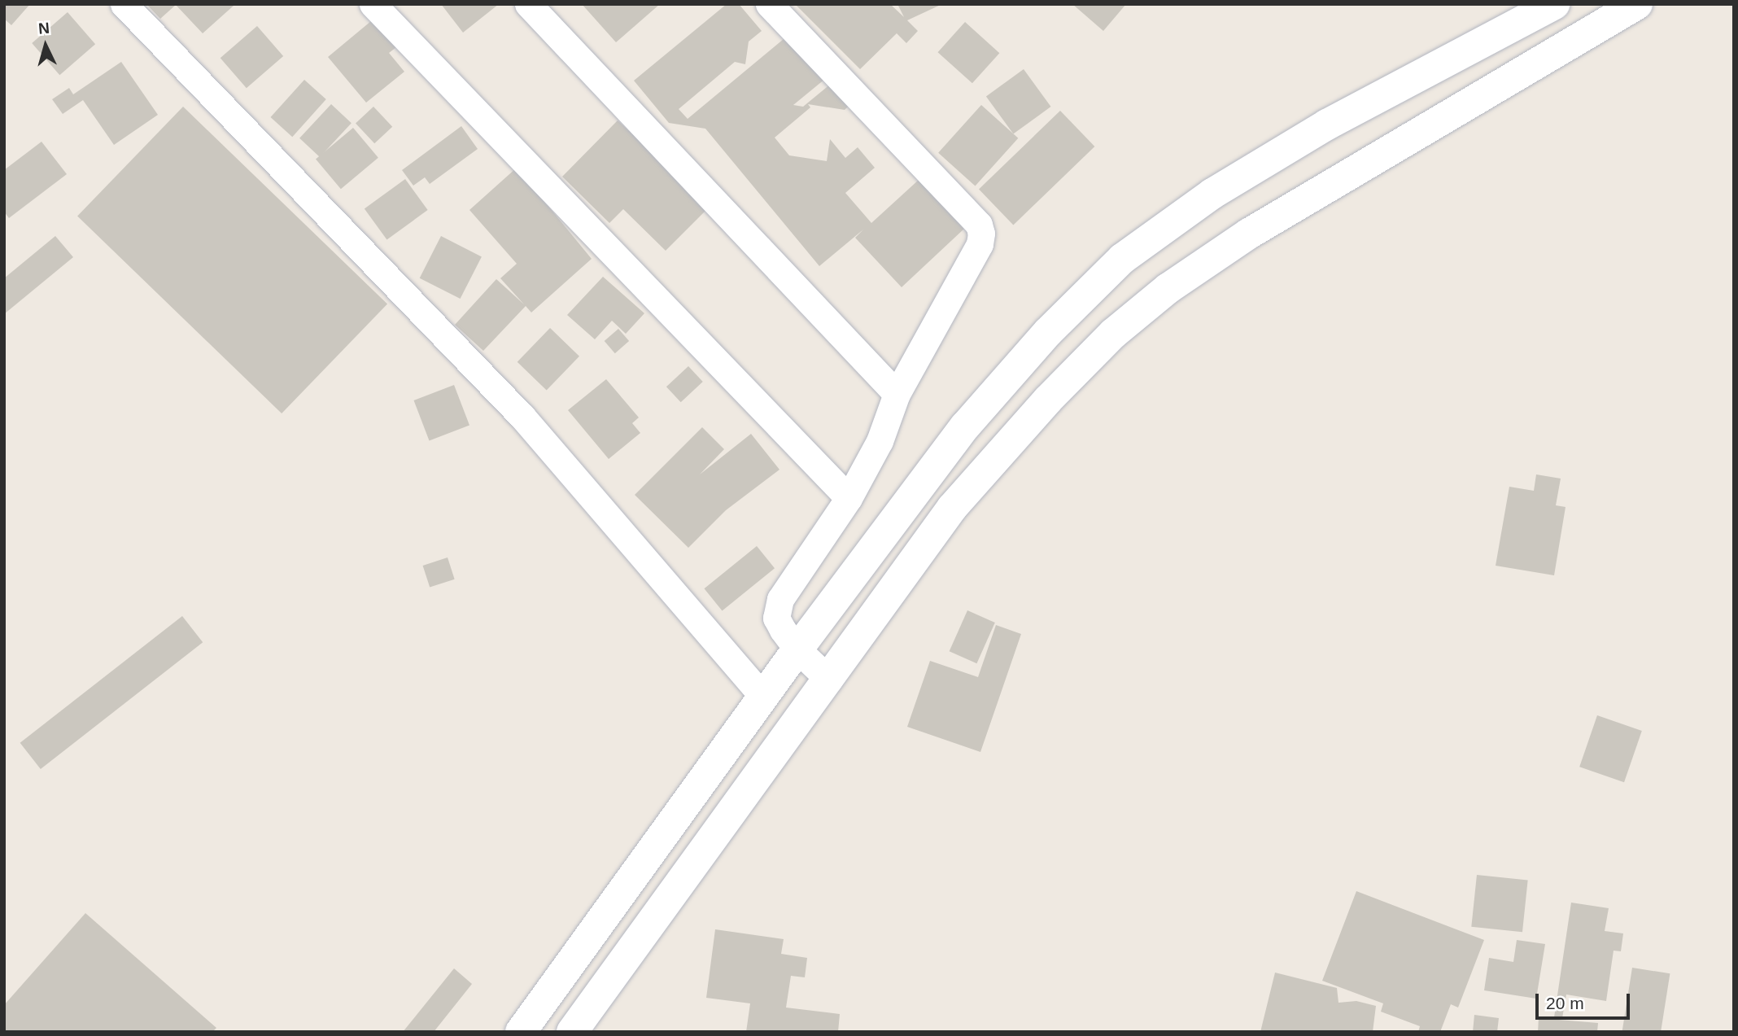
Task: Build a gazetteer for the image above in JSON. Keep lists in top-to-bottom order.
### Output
{
  "scale_bar": "20 m",
  "north": "top"
}
